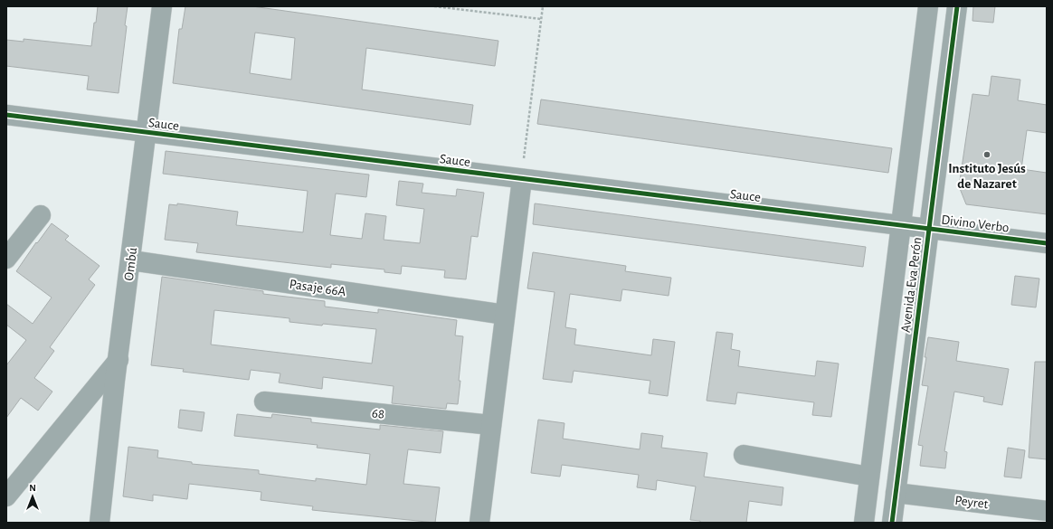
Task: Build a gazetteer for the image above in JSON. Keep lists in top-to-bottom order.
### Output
{
  "streets": {
    "street": [
      "Sauce",
      "Divino Verbo",
      "Ombú",
      "Avenida Eva Perón",
      "Pasaje 66A",
      "68",
      "Peyret"
    ]
  },
  "crossings": [
    ["Sauce", "Divino Verbo"],
    ["Sauce", "Ombú"],
    ["Sauce", "Avenida Eva Perón"],
    ["Divino Verbo", "Avenida Eva Perón"],
    ["Ombú", "Pasaje 66A"],
    ["Avenida Eva Perón", "Peyret"]
  ],
  "places": ["Instituto Jesús de Nazaret"],
  "north": "top"
}
